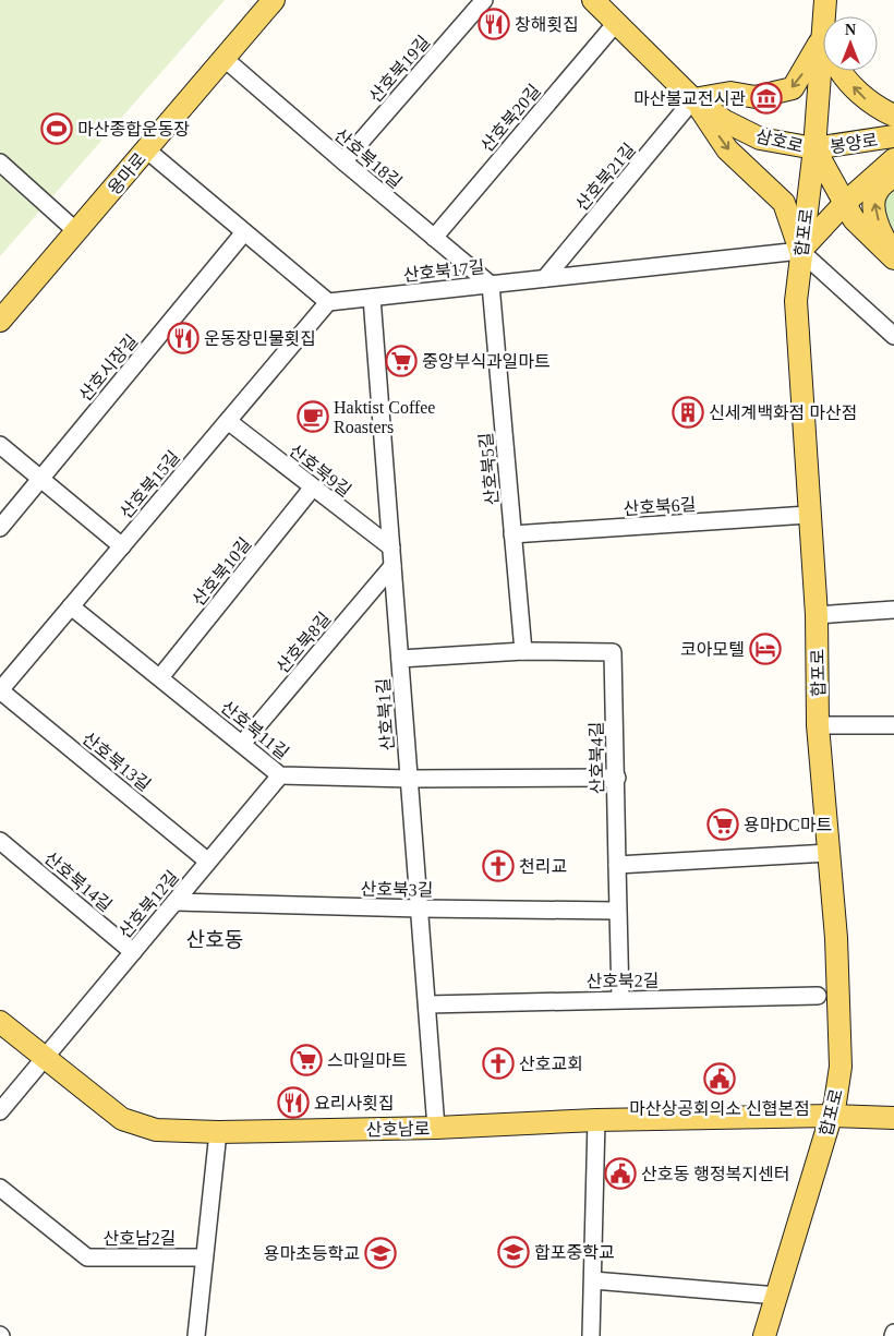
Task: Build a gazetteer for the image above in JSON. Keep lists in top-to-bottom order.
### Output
{
  "streets": {
    "main road": [
      "삼호로",
      "봉양로",
      "용마로",
      "합포로",
      "산호남로"
    ],
    "street": [
      "산호북19길",
      "산호북20길",
      "산호북18길",
      "산호북21길",
      "산호북17길",
      "산호시장길",
      "산호북5길",
      "산호북9길",
      "산호북15길",
      "산호북6길",
      "산호북10길",
      "산호북8길",
      "산호북1길",
      "산호북11길",
      "산호북4길",
      "산호북13길",
      "산호북14길",
      "산호북3길",
      "산호북12길",
      "산호북2길",
      "산호남2길"
    ]
  },
  "crossings": [
    ["산호북19길", "산호북18길"],
    ["산호북20길", "삼호로"],
    ["산호북20길", "산호북18길"],
    ["삼호로", "봉양로"],
    ["삼호로", "산호북21길"],
    ["삼호로", "합포로"],
    ["봉양로", "합포로"],
    ["산호북18길", "용마로"],
    ["산호북18길", "산호북17길"],
    ["산호북18길", "산호북5길"],
    ["산호북21길", "산호북17길"],
    ["합포로", "산호북17길"],
    ["합포로", "산호북6길"],
    ["합포로", "산호남로"],
    ["산호북17길", "산호북5길"],
    ["산호북17길", "산호북15길"],
    ["산호북17길", "산호북1길"],
    ["산호북5길", "산호북6길"],
    ["산호북5길", "산호북4길"],
    ["산호북9길", "산호북15길"],
    ["산호북9길", "산호북10길"],
    ["산호북9길", "산호북1길"],
    ["산호북15길", "산호북11길"],
    ["산호북15길", "산호북13길"],
    ["산호북10길", "산호북11길"],
    ["산호북8길", "산호북1길"],
    ["산호북8길", "산호북11길"],
    ["산호북1길", "산호북11길"],
    ["산호북1길", "산호북4길"],
    ["산호북1길", "산호북3길"],
    ["산호북1길", "산호북2길"],
    ["산호북1길", "산호남로"],
    ["산호북11길", "산호북4길"],
    ["산호북11길", "산호북12길"],
    ["산호북4길", "산호북3길"],
    ["산호북4길", "산호북2길"],
    ["산호북13길", "산호북12길"],
    ["산호북14길", "산호북12길"],
    ["산호북3길", "산호북12길"],
    ["산호북12길", "산호남로"]
  ],
  "districts": ["산호동"],
  "places": {
    "restaurant": ["창해횟집", "운동장민물횟집", "요리사횟집"],
    "museum": ["마산불교전시관"],
    "sports": ["마산종합운동장"],
    "supermarket": ["중앙부식과일마트", "용마DC마트", "스마일마트"],
    "building": ["신세계백화점 마산점"],
    "cafe": ["Haktist Coffee Roasters"],
    "hotel": ["코아모텔"],
    "church": ["천리교", "산호교회"],
    "public building": ["마산상공회의소 신협본점", "산호동 행정복지센터"],
    "school or university": ["합포중학교", "용마초등학교"]
  },
  "north": "top"
}
